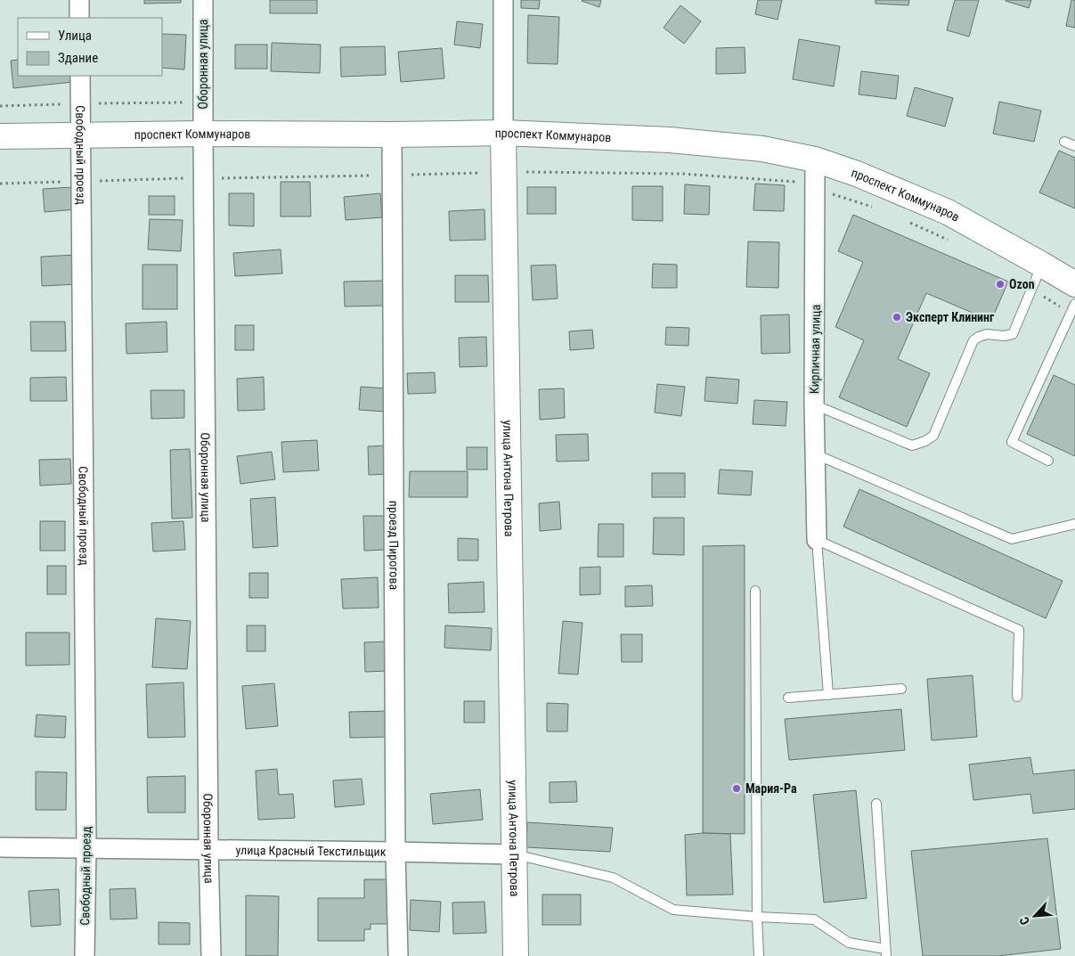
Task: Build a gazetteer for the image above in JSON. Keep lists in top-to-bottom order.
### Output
{
  "streets": {
    "street": [
      "Оборонная улица",
      "проспект Коммунаров",
      "Свободный проезд",
      "Кирпичная улица",
      "улица Антона Петрова",
      "проезд Пирогова",
      "улица Красный Текстильщик"
    ]
  },
  "crossings": [
    ["Оборонная улица", "проспект Коммунаров"],
    ["Оборонная улица", "улица Красный Текстильщик"],
    ["проспект Коммунаров", "Свободный проезд"],
    ["проспект Коммунаров", "Кирпичная улица"],
    ["проспект Коммунаров", "улица Антона Петрова"],
    ["проспект Коммунаров", "проезд Пирогова"],
    ["Свободный проезд", "улица Красный Текстильщик"],
    ["улица Антона Петрова", "улица Красный Текстильщик"],
    ["проезд Пирогова", "улица Красный Текстильщик"]
  ],
  "places": ["Ozon", "Эксперт Клининг", "Мария-Ра"],
  "legend": ["Улица", "Здание"],
  "north": "bottom left"
}
